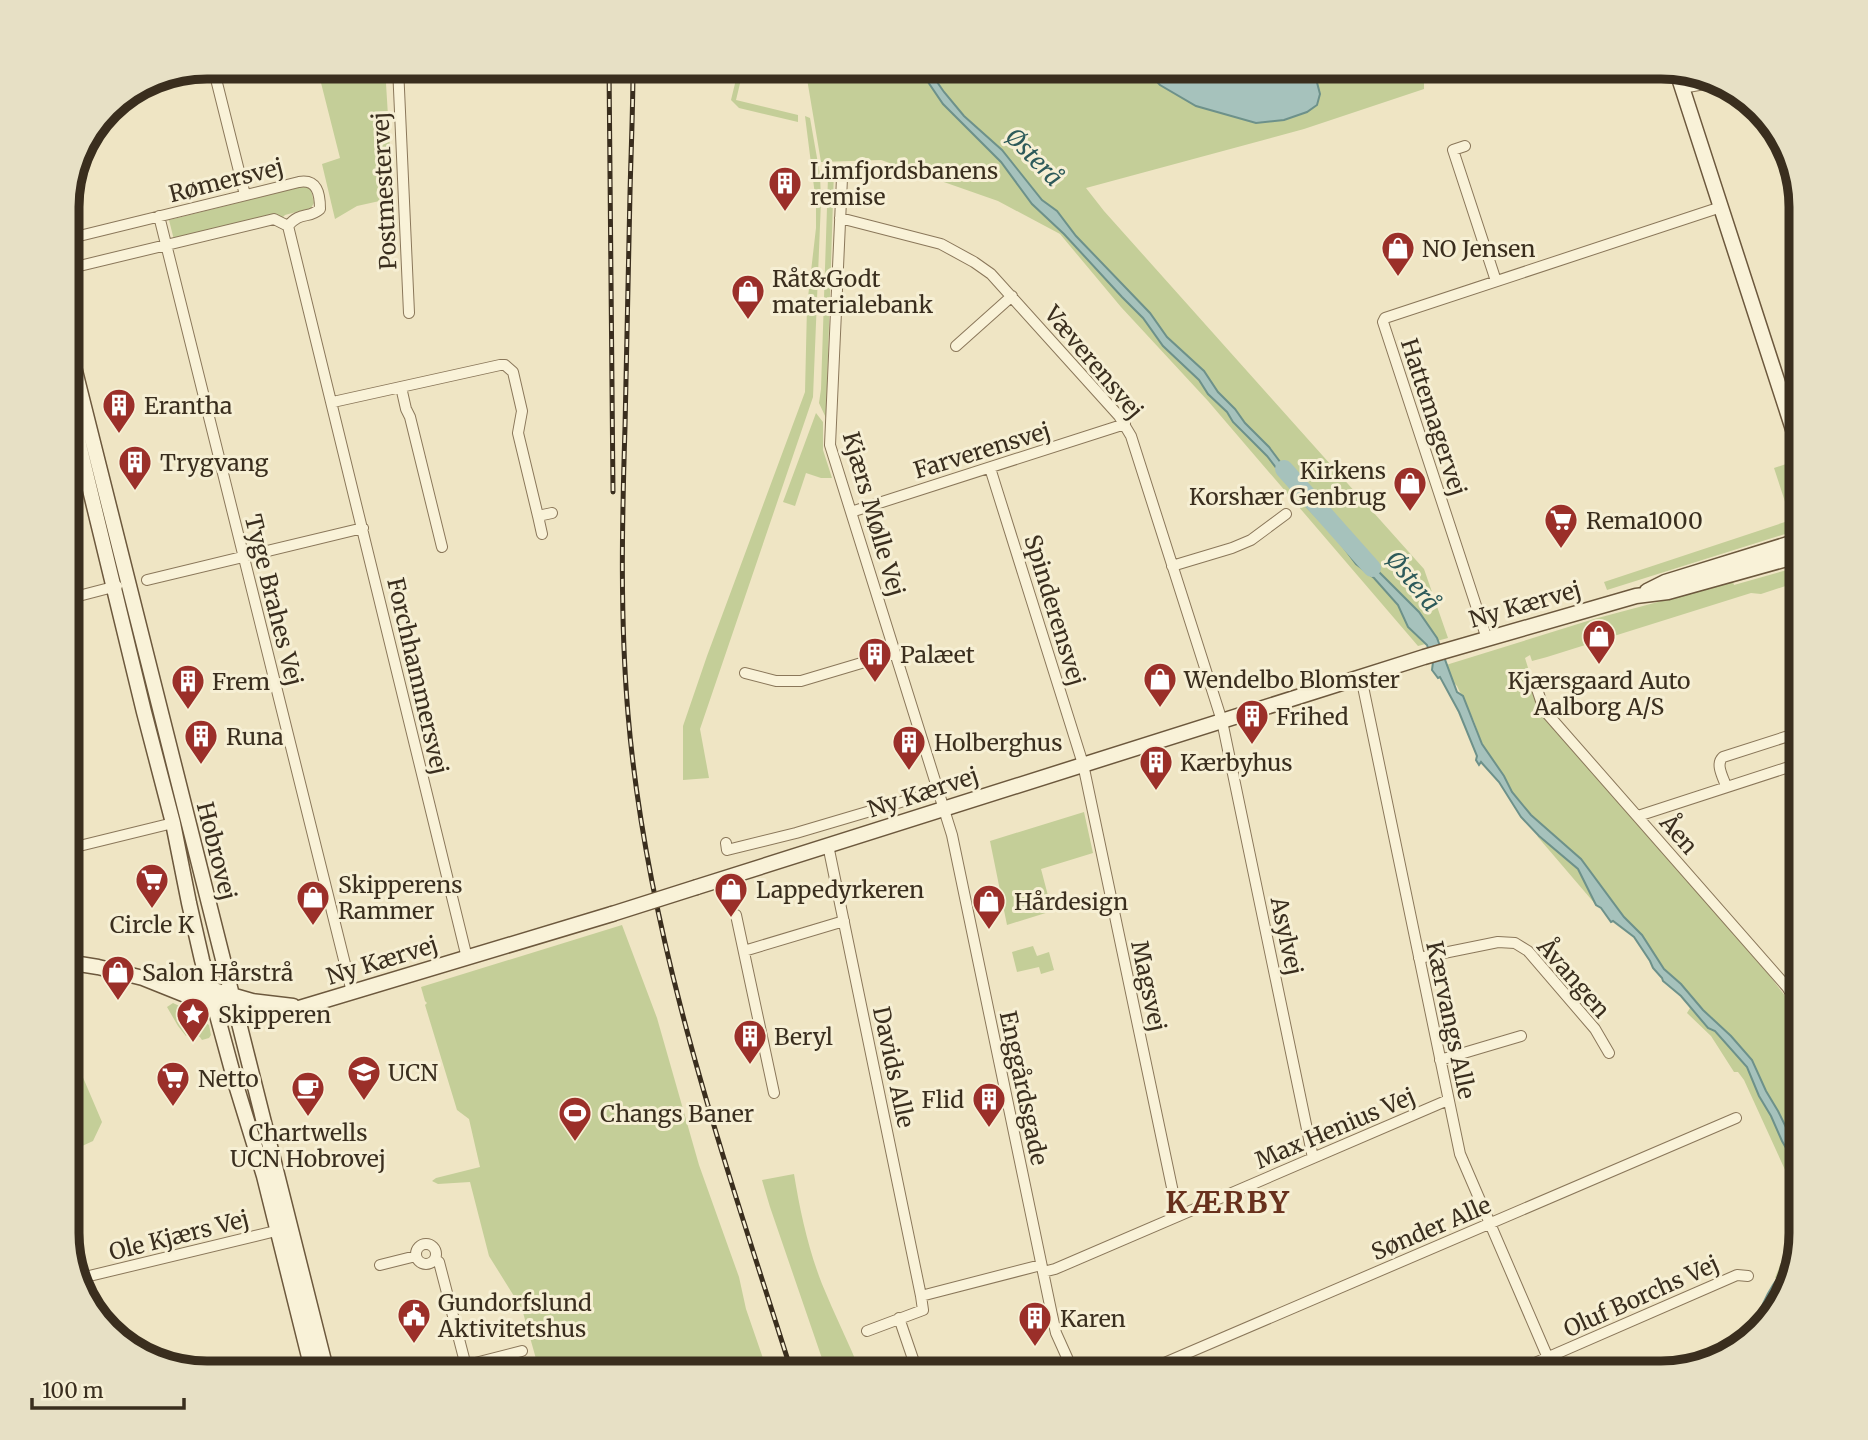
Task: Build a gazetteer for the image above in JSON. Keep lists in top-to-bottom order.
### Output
{
  "streets": {
    "street": [
      "Rømersvej",
      "Postmestervej",
      "Væverensvej",
      "Hattemagervej",
      "Farverensvej",
      "Kjærs Mølle Vej",
      "Tyge Brahes Vej",
      "Ny Kærvej",
      "Spinderensvej",
      "Forchhammersvej",
      "Åen",
      "Hobrovej",
      "Asylvej",
      "Åvangen",
      "Magsvej",
      "Kærvangs Alle",
      "Davids Alle",
      "Enggårdsgade",
      "Max Henius Vej",
      "Sønder Alle",
      "Ole Kjærs Vej",
      "Oluf Borchs Vej"
    ]
  },
  "crossings": [
    ["Rømersvej", "Tyge Brahes Vej"],
    ["Rømersvej", "Forchhammersvej"],
    ["Væverensvej", "Farverensvej"],
    ["Væverensvej", "Kjærs Mølle Vej"],
    ["Væverensvej", "Ny Kærvej"],
    ["Væverensvej", "Asylvej"],
    ["Hattemagervej", "Ny Kærvej"],
    ["Farverensvej", "Kjærs Mølle Vej"],
    ["Farverensvej", "Spinderensvej"],
    ["Kjærs Mølle Vej", "Ny Kærvej"],
    ["Kjærs Mølle Vej", "Enggårdsgade"],
    ["Tyge Brahes Vej", "Ny Kærvej"],
    ["Ny Kærvej", "Spinderensvej"],
    ["Ny Kærvej", "Forchhammersvej"],
    ["Ny Kærvej", "Hobrovej"],
    ["Ny Kærvej", "Asylvej"],
    ["Ny Kærvej", "Magsvej"],
    ["Ny Kærvej", "Kærvangs Alle"],
    ["Ny Kærvej", "Davids Alle"],
    ["Ny Kærvej", "Enggårdsgade"],
    ["Spinderensvej", "Magsvej"],
    ["Hobrovej", "Ole Kjærs Vej"],
    ["Asylvej", "Max Henius Vej"],
    ["Åvangen", "Kærvangs Alle"],
    ["Magsvej", "Max Henius Vej"],
    ["Kærvangs Alle", "Max Henius Vej"],
    ["Kærvangs Alle", "Sønder Alle"],
    ["Kærvangs Alle", "Oluf Borchs Vej"],
    ["Enggårdsgade", "Max Henius Vej"]
  ],
  "districts": ["KÆRBY"],
  "water": ["Østerå"],
  "places": {
    "building": [
      "Limfjordsbanens remise",
      "Erantha",
      "Trygvang",
      "Palæet",
      "Frem",
      "Frihed",
      "Runa",
      "Holberghus",
      "Kærbyhus",
      "Beryl",
      "Flid",
      "Karen"
    ],
    "shop": [
      "NO Jensen",
      "Råt&Godt materialebank",
      "Kirkens Korshær Genbrug",
      "Kjærsgaard Auto Aalborg A/S",
      "Wendelbo Blomster",
      "Lappedyrkeren",
      "Skipperens Rammer",
      "Hårdesign",
      "Salon Hårstrå"
    ],
    "supermarket": ["Rema1000", "Circle K", "Netto"],
    "place": ["Skipperen"],
    "school or university": ["UCN"],
    "cafe": ["Chartwells UCN Hobrovej"],
    "sports": ["Changs Baner"],
    "public building": ["Gundorfslund Aktivitetshus"]
  },
  "scale_bar": "100 m"
}
